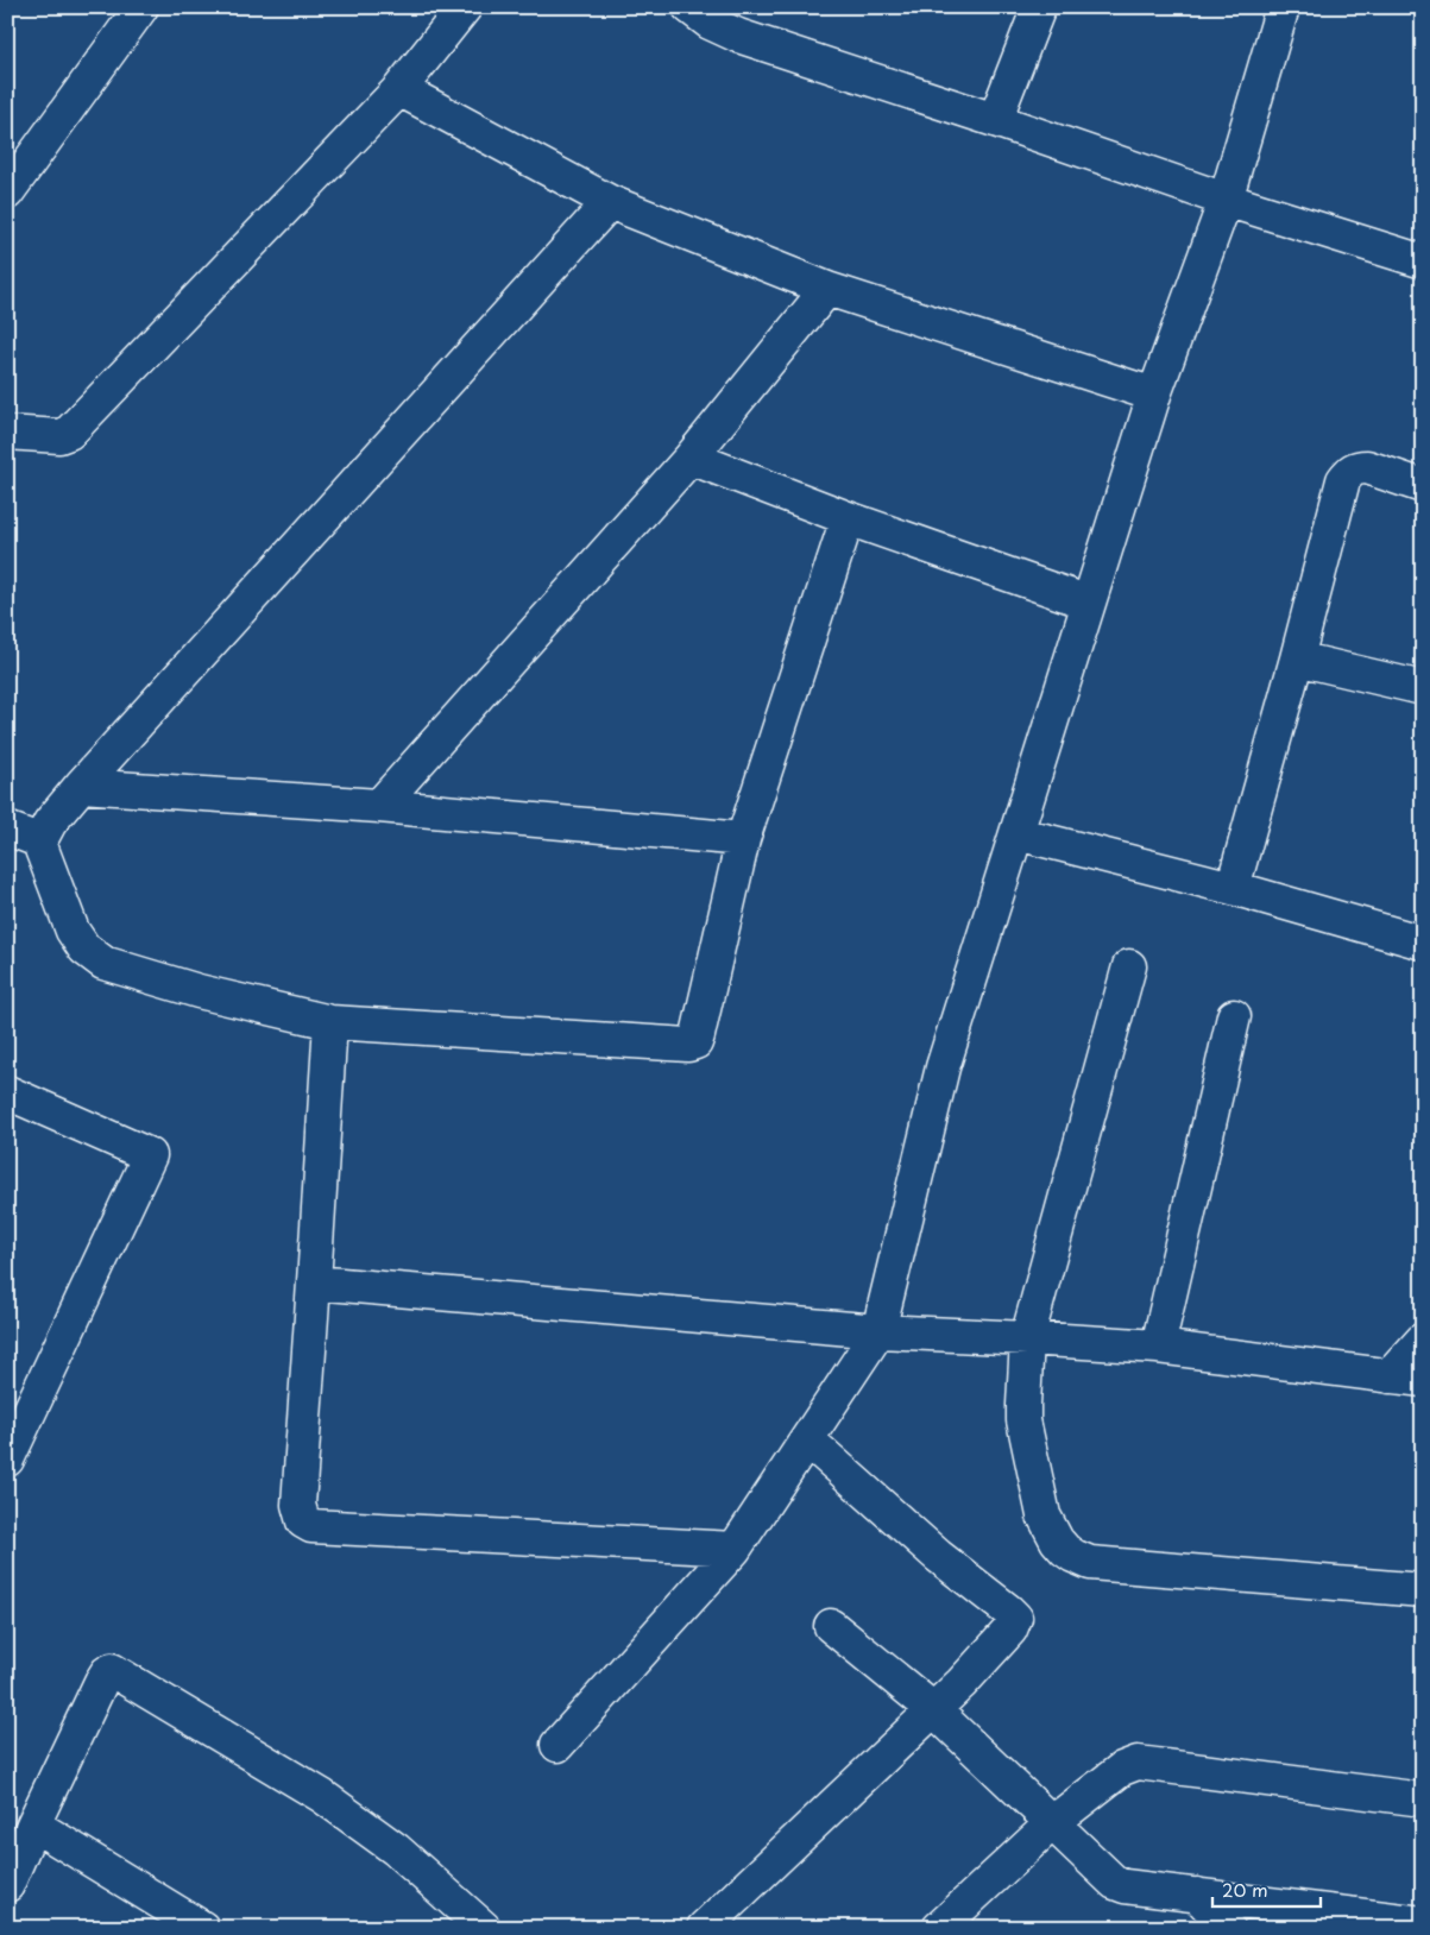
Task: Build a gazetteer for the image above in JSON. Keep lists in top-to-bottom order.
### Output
{
  "scale_bar": "20 m"
}
